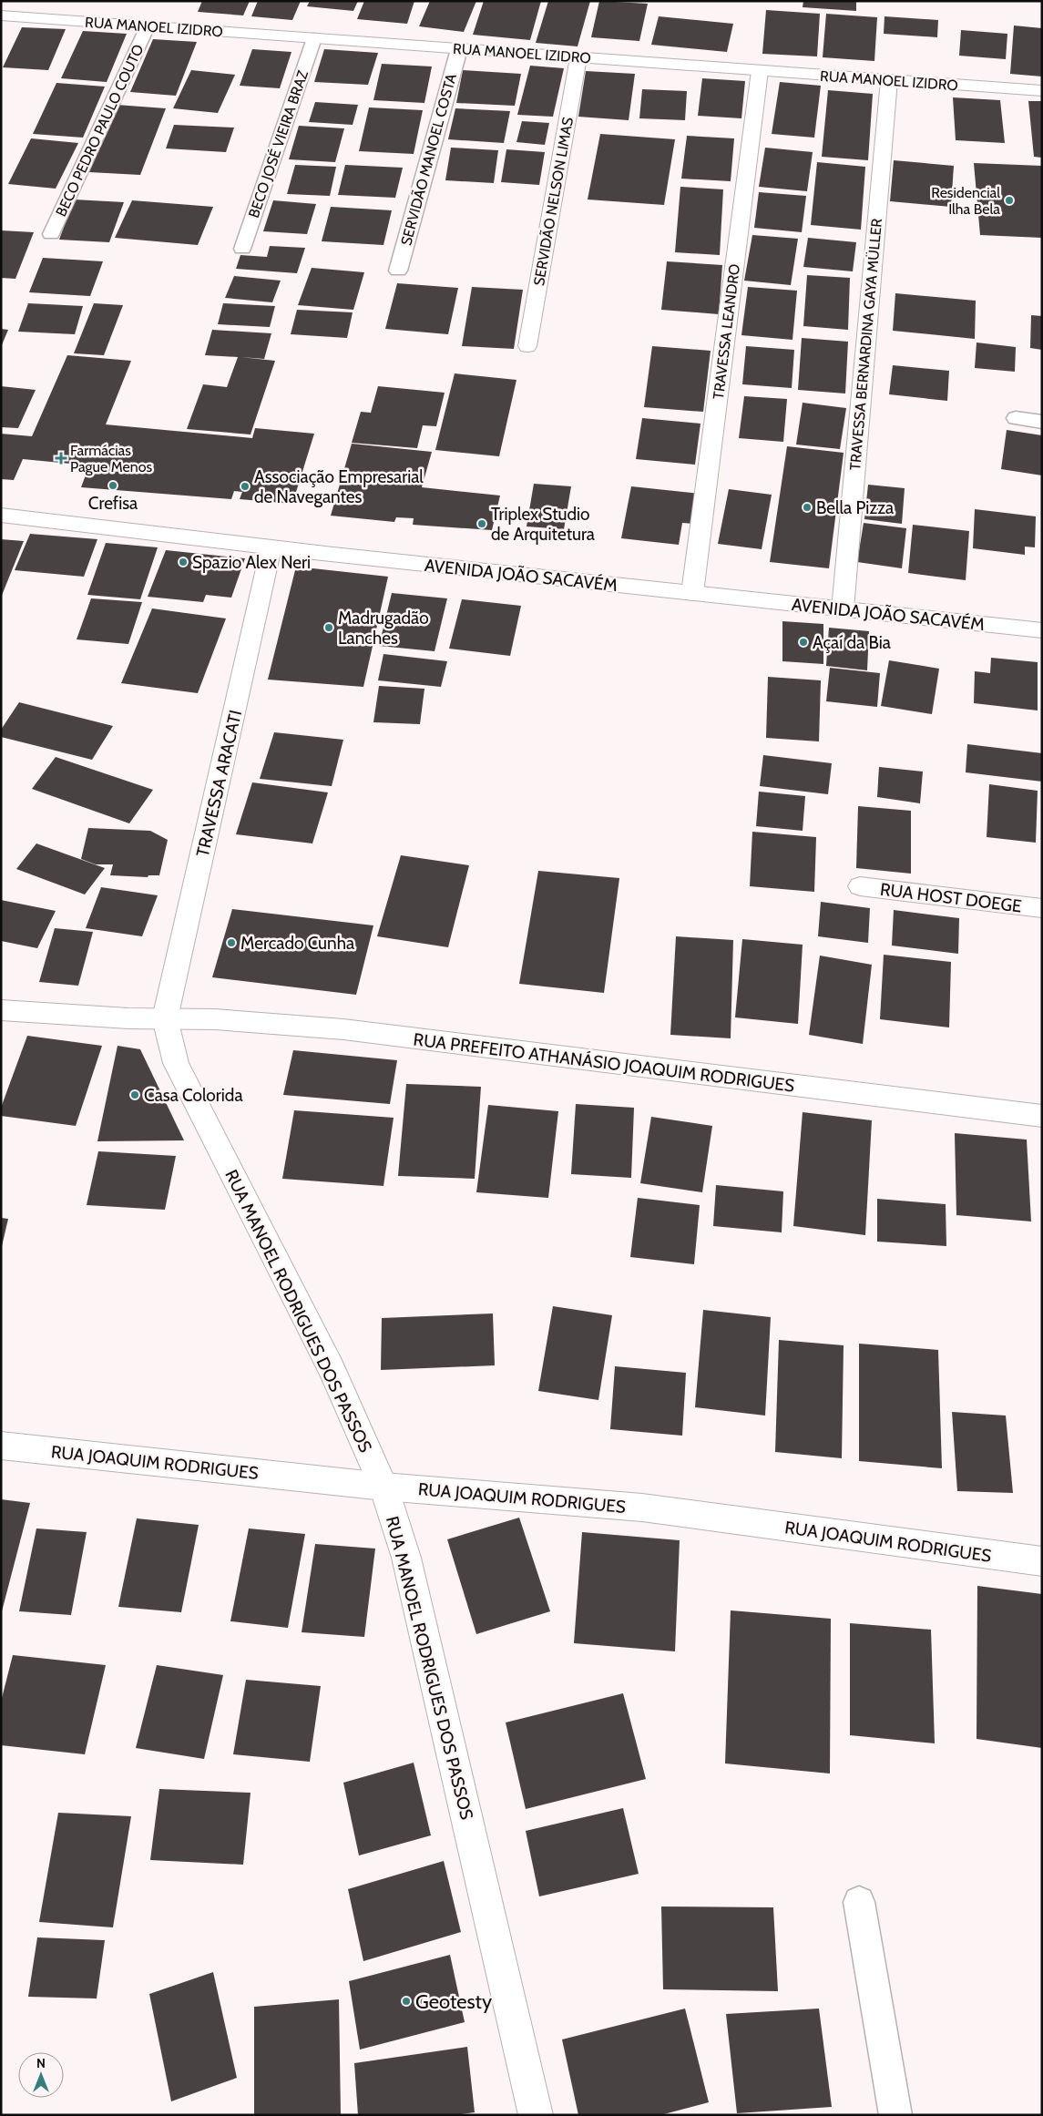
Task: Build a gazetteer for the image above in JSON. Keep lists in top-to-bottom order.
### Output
{
  "streets": {
    "street": [
      "RUA MANOEL IZIDRO",
      "SERVIDÃO NELSON LIMAS",
      "TRAVESSA LEANDRO",
      "TRAVESSA BERNARDINA GAYA MÜLLER",
      "AVENIDA JOÃO SACAVÉM",
      "TRAVESSA ARACATI",
      "RUA HOST DOEGE",
      "RUA PREFEITO ATHANÁSIO JOAQUIM RODRIGUES",
      "RUA MANOEL RODRIGUES DOS PASSOS",
      "RUA JOAQUIM RODRIGUES"
    ],
    "lane": ["BECO PEDRO PAULO COUTO", "BECO JOSÉ VIEIRA BRAZ", "SERVIDÃO MANOEL COSTA"]
  },
  "crossings": [
    ["RUA MANOEL IZIDRO", "BECO PEDRO PAULO COUTO"],
    ["RUA MANOEL IZIDRO", "BECO JOSÉ VIEIRA BRAZ"],
    ["RUA MANOEL IZIDRO", "SERVIDÃO MANOEL COSTA"],
    ["RUA MANOEL IZIDRO", "SERVIDÃO NELSON LIMAS"],
    ["RUA MANOEL IZIDRO", "TRAVESSA LEANDRO"],
    ["RUA MANOEL IZIDRO", "TRAVESSA BERNARDINA GAYA MÜLLER"],
    ["TRAVESSA LEANDRO", "AVENIDA JOÃO SACAVÉM"],
    ["TRAVESSA BERNARDINA GAYA MÜLLER", "AVENIDA JOÃO SACAVÉM"],
    ["AVENIDA JOÃO SACAVÉM", "TRAVESSA ARACATI"],
    ["TRAVESSA ARACATI", "RUA PREFEITO ATHANÁSIO JOAQUIM RODRIGUES"],
    ["TRAVESSA ARACATI", "RUA MANOEL RODRIGUES DOS PASSOS"],
    ["RUA PREFEITO ATHANÁSIO JOAQUIM RODRIGUES", "RUA MANOEL RODRIGUES DOS PASSOS"],
    ["RUA MANOEL RODRIGUES DOS PASSOS", "RUA JOAQUIM RODRIGUES"]
  ],
  "places": {
    "other": [
      "Residencial Ilha Bela",
      "Crefisa",
      "Associação Empresarial de Navegantes",
      "Bella Pizza",
      "Triplex Studio de Arquitetura",
      "Spazio Alex Neri",
      "Madrugadão Lanches",
      "Açaí da Bia",
      "Mercado Cunha",
      "Casa Colorida",
      "Geotesty"
    ],
    "health": ["Farmácias Pague Menos"]
  },
  "north": "top"
}
